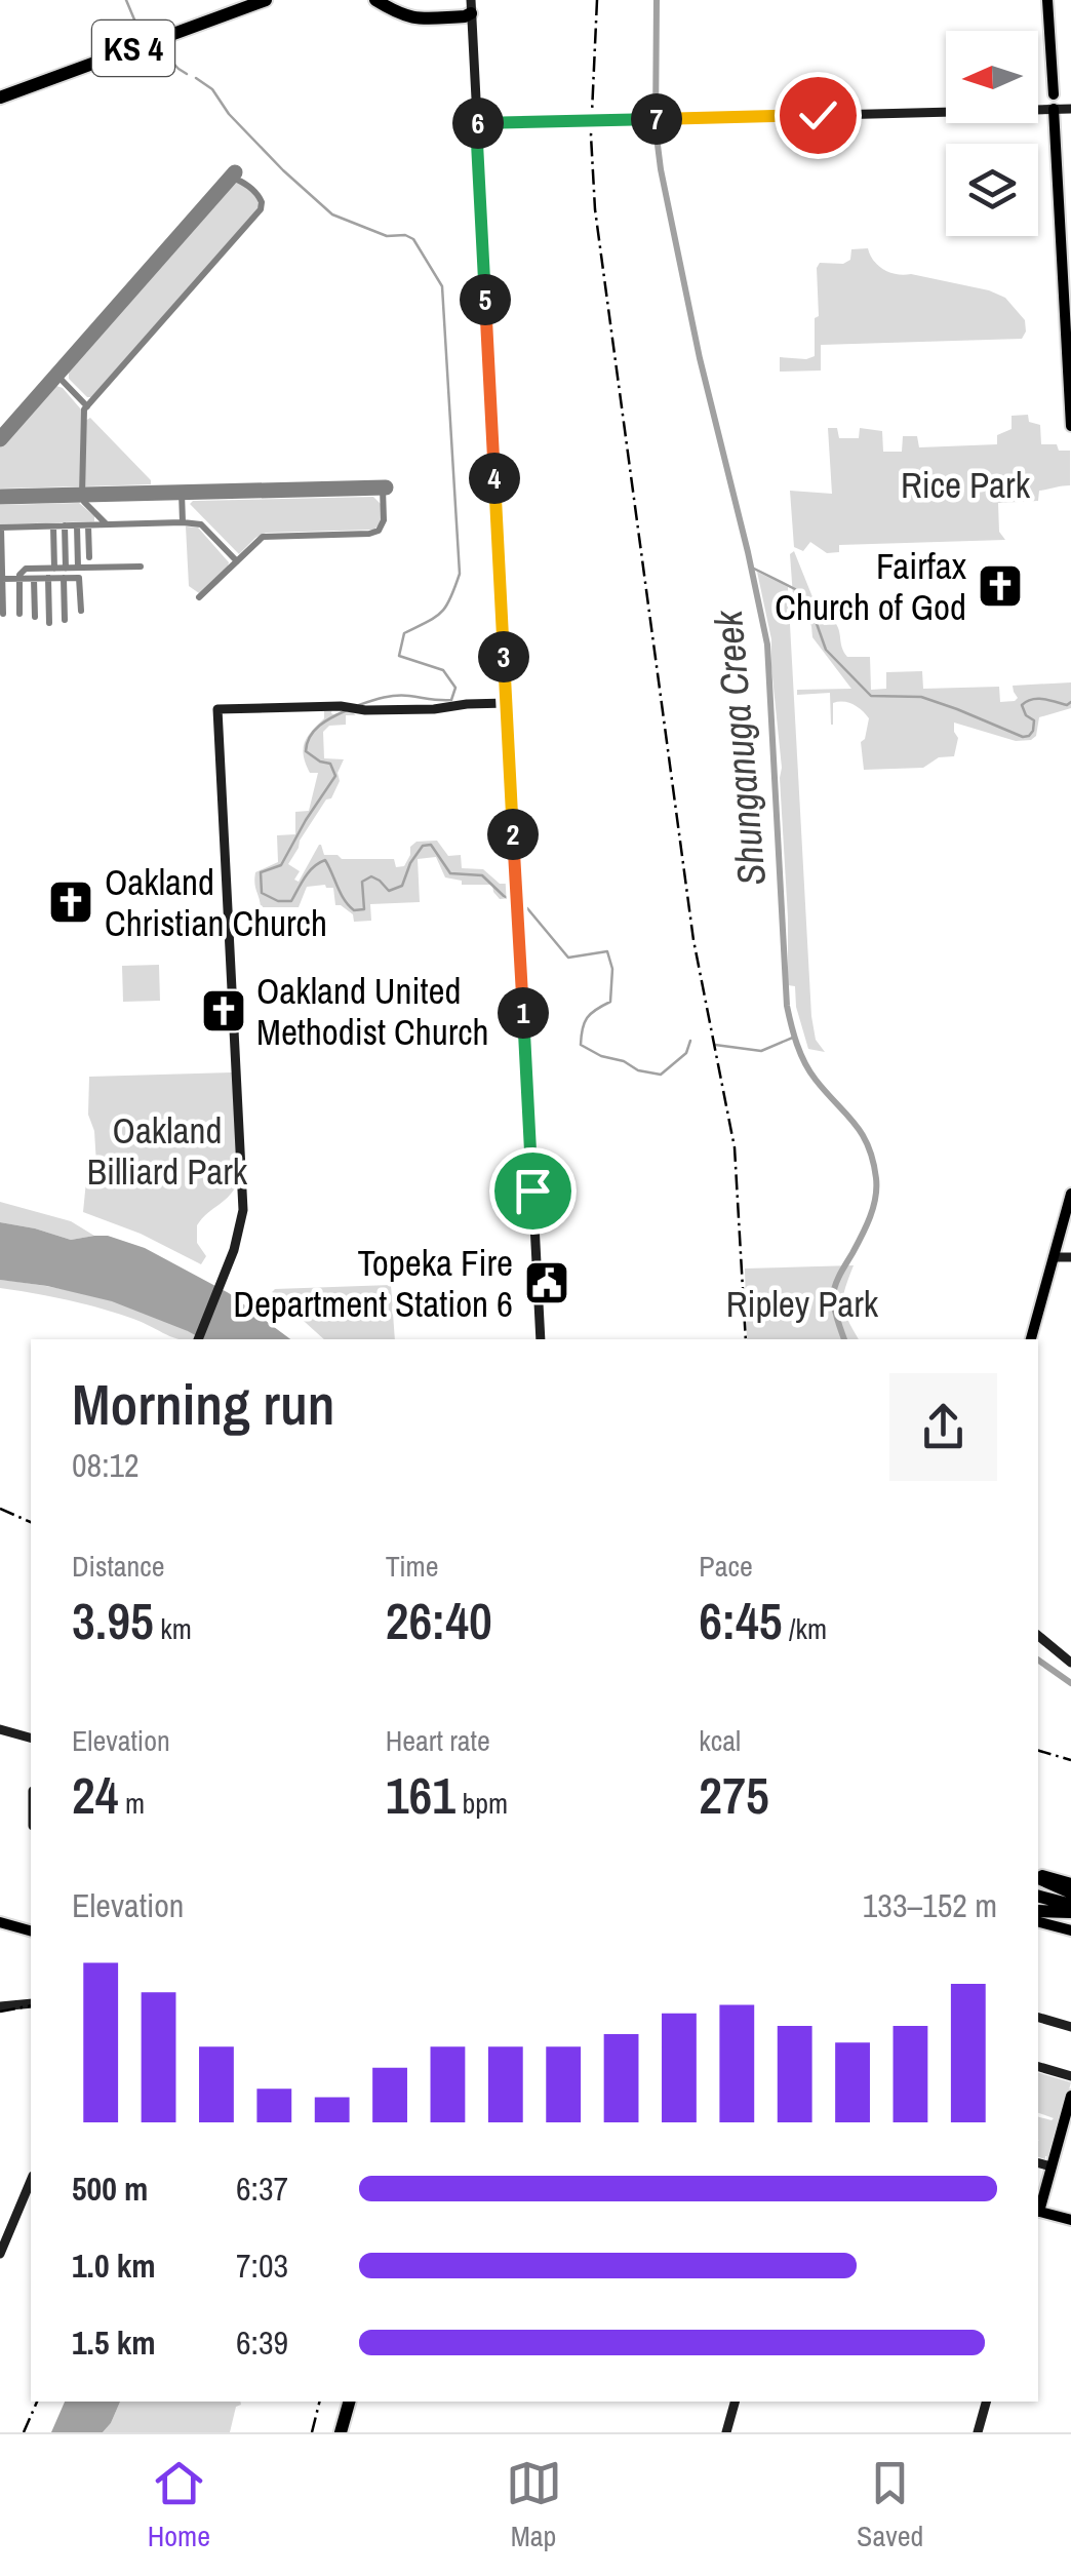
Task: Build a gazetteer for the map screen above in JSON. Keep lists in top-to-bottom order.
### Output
{
  "streets": {
    "highway": ["KS 4"]
  },
  "water": ["Shunganuga Creek"],
  "parks": ["Rice Park", "Oakland Billiard Park", "Ripley Park"],
  "places": {
    "church": ["Fairfax Church of God", "Oakland Christian Church", "Oakland United Methodist Church"],
    "public building": ["Topeka Fire Department Station 6"]
  },
  "north": "left",
  "page": {
    "pins": [
      "7",
      "6",
      "5",
      "4",
      "3",
      "2",
      "1"
    ],
    "heading": ["Morning run", "08:12"],
    "stats": [
      ["Distance", "3.95 km"],
      ["Time", "26:40"],
      ["Pace", "6:45 /km"],
      ["Elevation", "24 m"],
      ["Heart rate", "161 bpm"],
      ["kcal", "275"]
    ],
    "chart": ["Elevation", "133–152 m"],
    "list": [
      {
        "name": "500 m",
        "note": "6:37"
      },
      {
        "name": "1.0 km",
        "note": "7:03"
      },
      {
        "name": "1.5 km",
        "note": "6:39"
      }
    ],
    "tabs": ["Home", "Map", "Saved"]
  }
}
